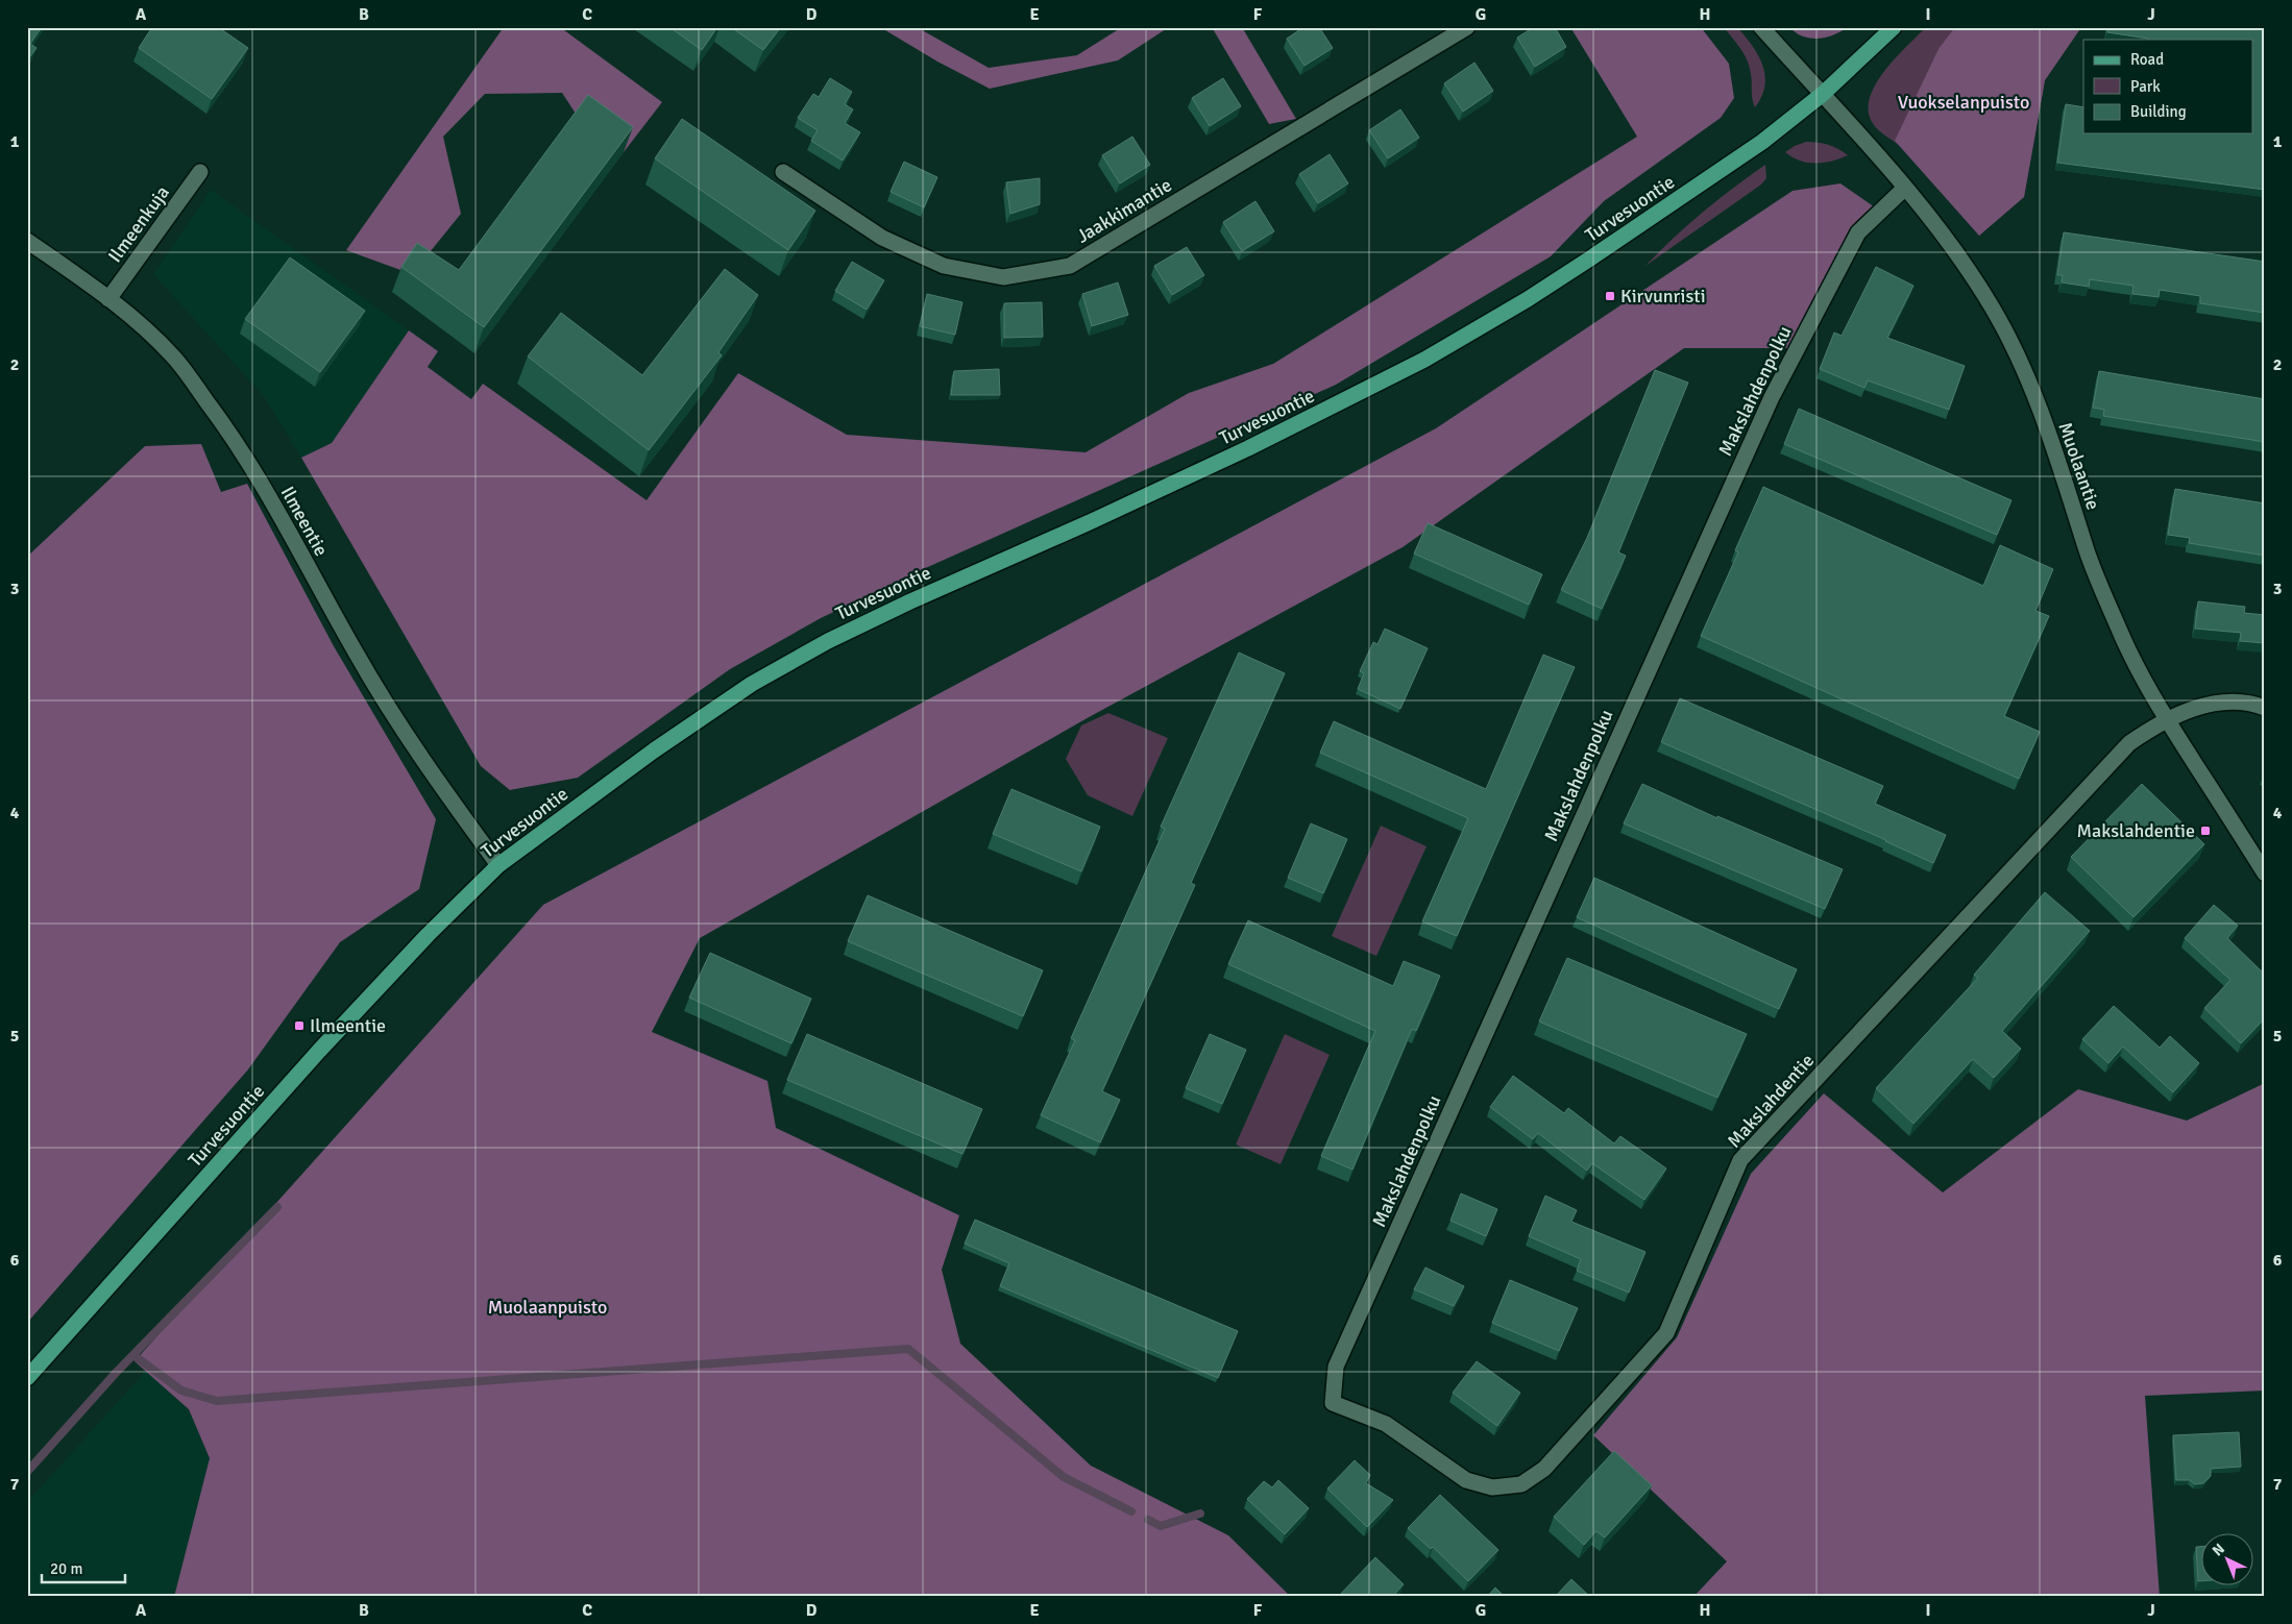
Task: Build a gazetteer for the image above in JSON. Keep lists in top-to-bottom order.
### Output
{
  "streets": {
    "main road": ["Turvesuontie"],
    "street": [
      "Jaakkimantie",
      "Ilmeenkuja",
      "Makslahdenpolku",
      "Muolaantie",
      "Ilmeentie",
      "Makslahdentie"
    ]
  },
  "crossings": [
    ["Turvesuontie", "Muolaantie"],
    ["Turvesuontie", "Ilmeentie"],
    ["Ilmeenkuja", "Ilmeentie"],
    ["Makslahdenpolku", "Muolaantie"],
    ["Makslahdenpolku", "Makslahdentie"],
    ["Muolaantie", "Makslahdentie"]
  ],
  "parks": ["Vuokselanpuisto", "Muolaanpuisto"],
  "places": {
    "transit": ["Kirvunristi", "Makslahdentie", "Ilmeentie"]
  },
  "legend": ["Road", "Park", "Building"],
  "scale_bar": "20 m",
  "north": "top left",
  "grid": {
    "columns": [
      "A",
      "B",
      "C",
      "D",
      "E",
      "F",
      "G",
      "H",
      "I",
      "J"
    ],
    "rows": [
      "1",
      "2",
      "3",
      "4",
      "5",
      "6",
      "7"
    ]
  }
}
